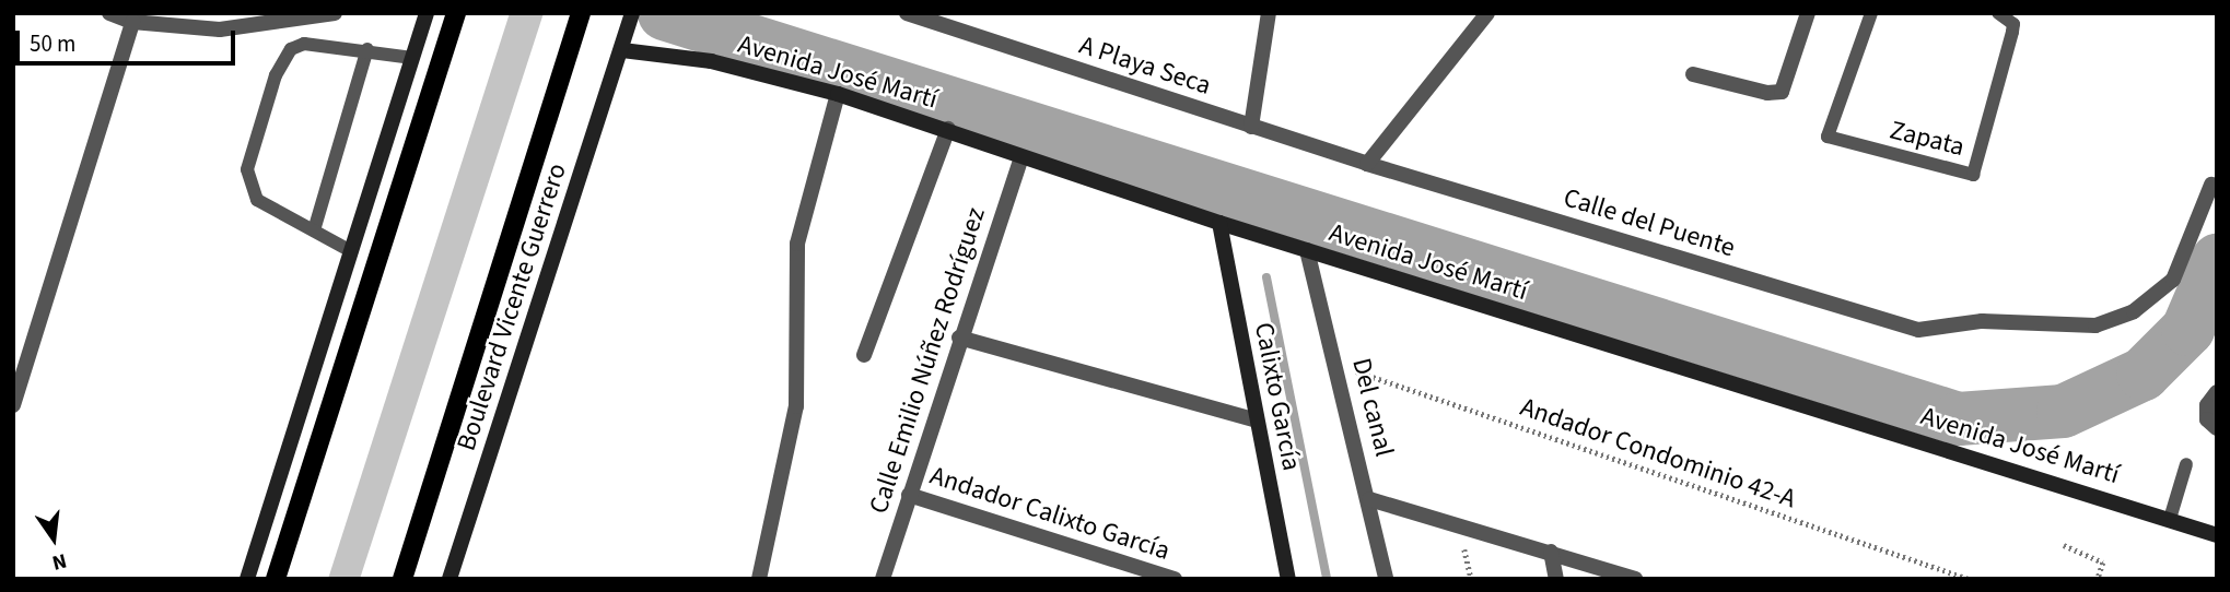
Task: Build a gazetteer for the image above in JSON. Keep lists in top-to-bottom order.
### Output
{
  "streets": {
    "main road": ["Avenida José Martí", "Boulevard Vicente Guerrero", "Calixto García"],
    "street": [
      "A Playa Seca",
      "Calle del Puente",
      "Calle Emilio Núñez Rodríguez",
      "Del canal",
      "Andador Calixto García"
    ],
    "lane": ["Zapata"],
    "path": ["Andador Condominio 42-A"]
  },
  "crossings": [
    ["A Playa Seca", "Calle del Puente"],
    ["Avenida José Martí", "Boulevard Vicente Guerrero"],
    ["Avenida José Martí", "Calle Emilio Núñez Rodríguez"],
    ["Avenida José Martí", "Calixto García"],
    ["Avenida José Martí", "Del canal"],
    ["Calle Emilio Núñez Rodríguez", "Andador Calixto García"],
    ["Del canal", "Andador Condominio 42-A"]
  ],
  "scale_bar": "50 m",
  "north": "bottom"
}
